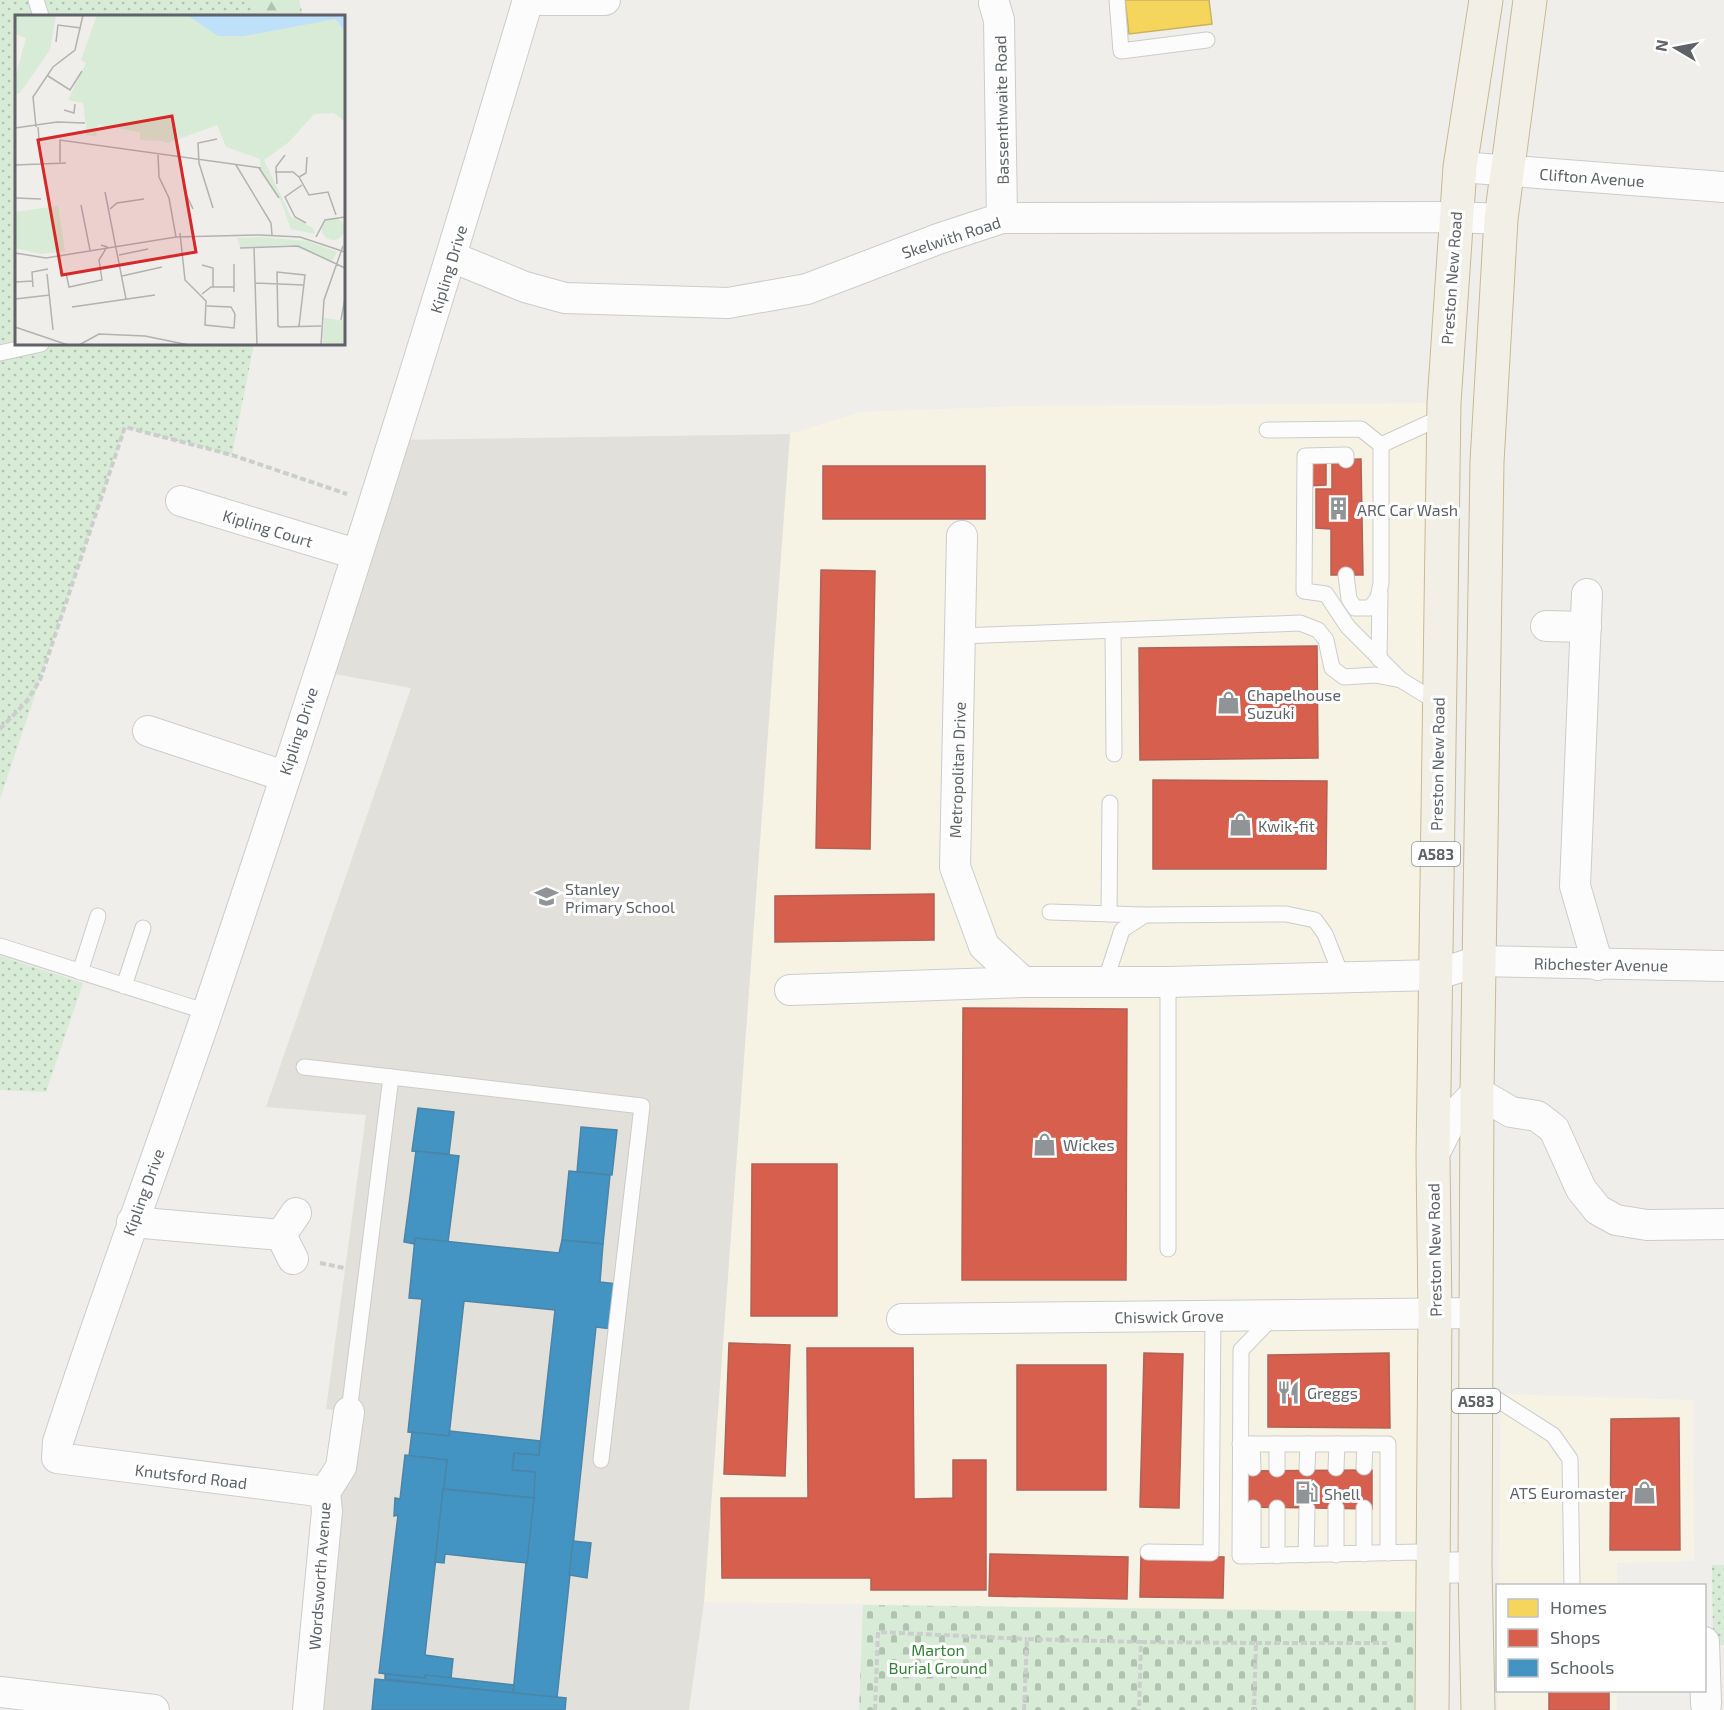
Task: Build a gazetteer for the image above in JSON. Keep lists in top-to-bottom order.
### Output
{
  "streets": {
    "highway": ["Preston New Road", "A583"],
    "street": [
      "Bassenthwaite Road",
      "Clifton Avenue",
      "Skelwith Road",
      "Kipling Drive",
      "Kipling Court",
      "Metropolitan Drive",
      "Ribchester Avenue",
      "Chiswick Grove",
      "Knutsford Road",
      "Wordsworth Avenue"
    ]
  },
  "crossings": [
    ["Bassenthwaite Road", "Skelwith Road"],
    ["Clifton Avenue", "Preston New Road"],
    ["Clifton Avenue", "A583"],
    ["Skelwith Road", "Kipling Drive"],
    ["Skelwith Road", "Preston New Road"],
    ["Skelwith Road", "A583"],
    ["Kipling Drive", "Kipling Court"],
    ["Kipling Drive", "Knutsford Road"],
    ["Preston New Road", "Ribchester Avenue"],
    ["Preston New Road", "Chiswick Grove"],
    ["A583", "Ribchester Avenue"],
    ["A583", "Chiswick Grove"],
    ["Knutsford Road", "Wordsworth Avenue"]
  ],
  "parks": ["Marton Burial Ground"],
  "places": {
    "building": ["ARC Car Wash"],
    "shop": [
      "Chapelhouse Suzuki",
      "Kwik-fit",
      "Wickes",
      "ATS Euromaster"
    ],
    "school or university": ["Stanley Primary School"],
    "restaurant": ["Greggs"],
    "fuel station": ["Shell"]
  },
  "legend": ["Homes", "Shops", "Schools"],
  "north": "left"
}
